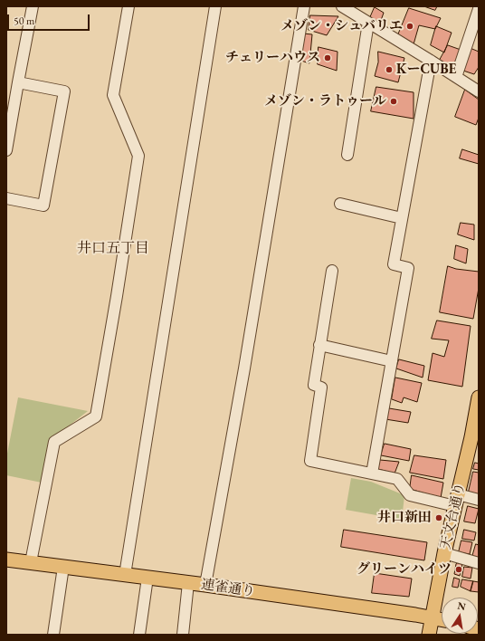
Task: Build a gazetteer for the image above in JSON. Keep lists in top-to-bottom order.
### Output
{
  "streets": {
    "main road": ["天文台通り", "連雀通り"]
  },
  "crossings": [
    ["天文台通り", "連雀通り"]
  ],
  "districts": ["井口五丁目"],
  "places": [
    "メゾン・シュバリエ",
    "チェリーハウス",
    "KーCUBE",
    "メゾン・ラトゥール",
    "井口新田",
    "グリーンハイツ"
  ],
  "scale_bar": "50 m",
  "north": "top"
}
